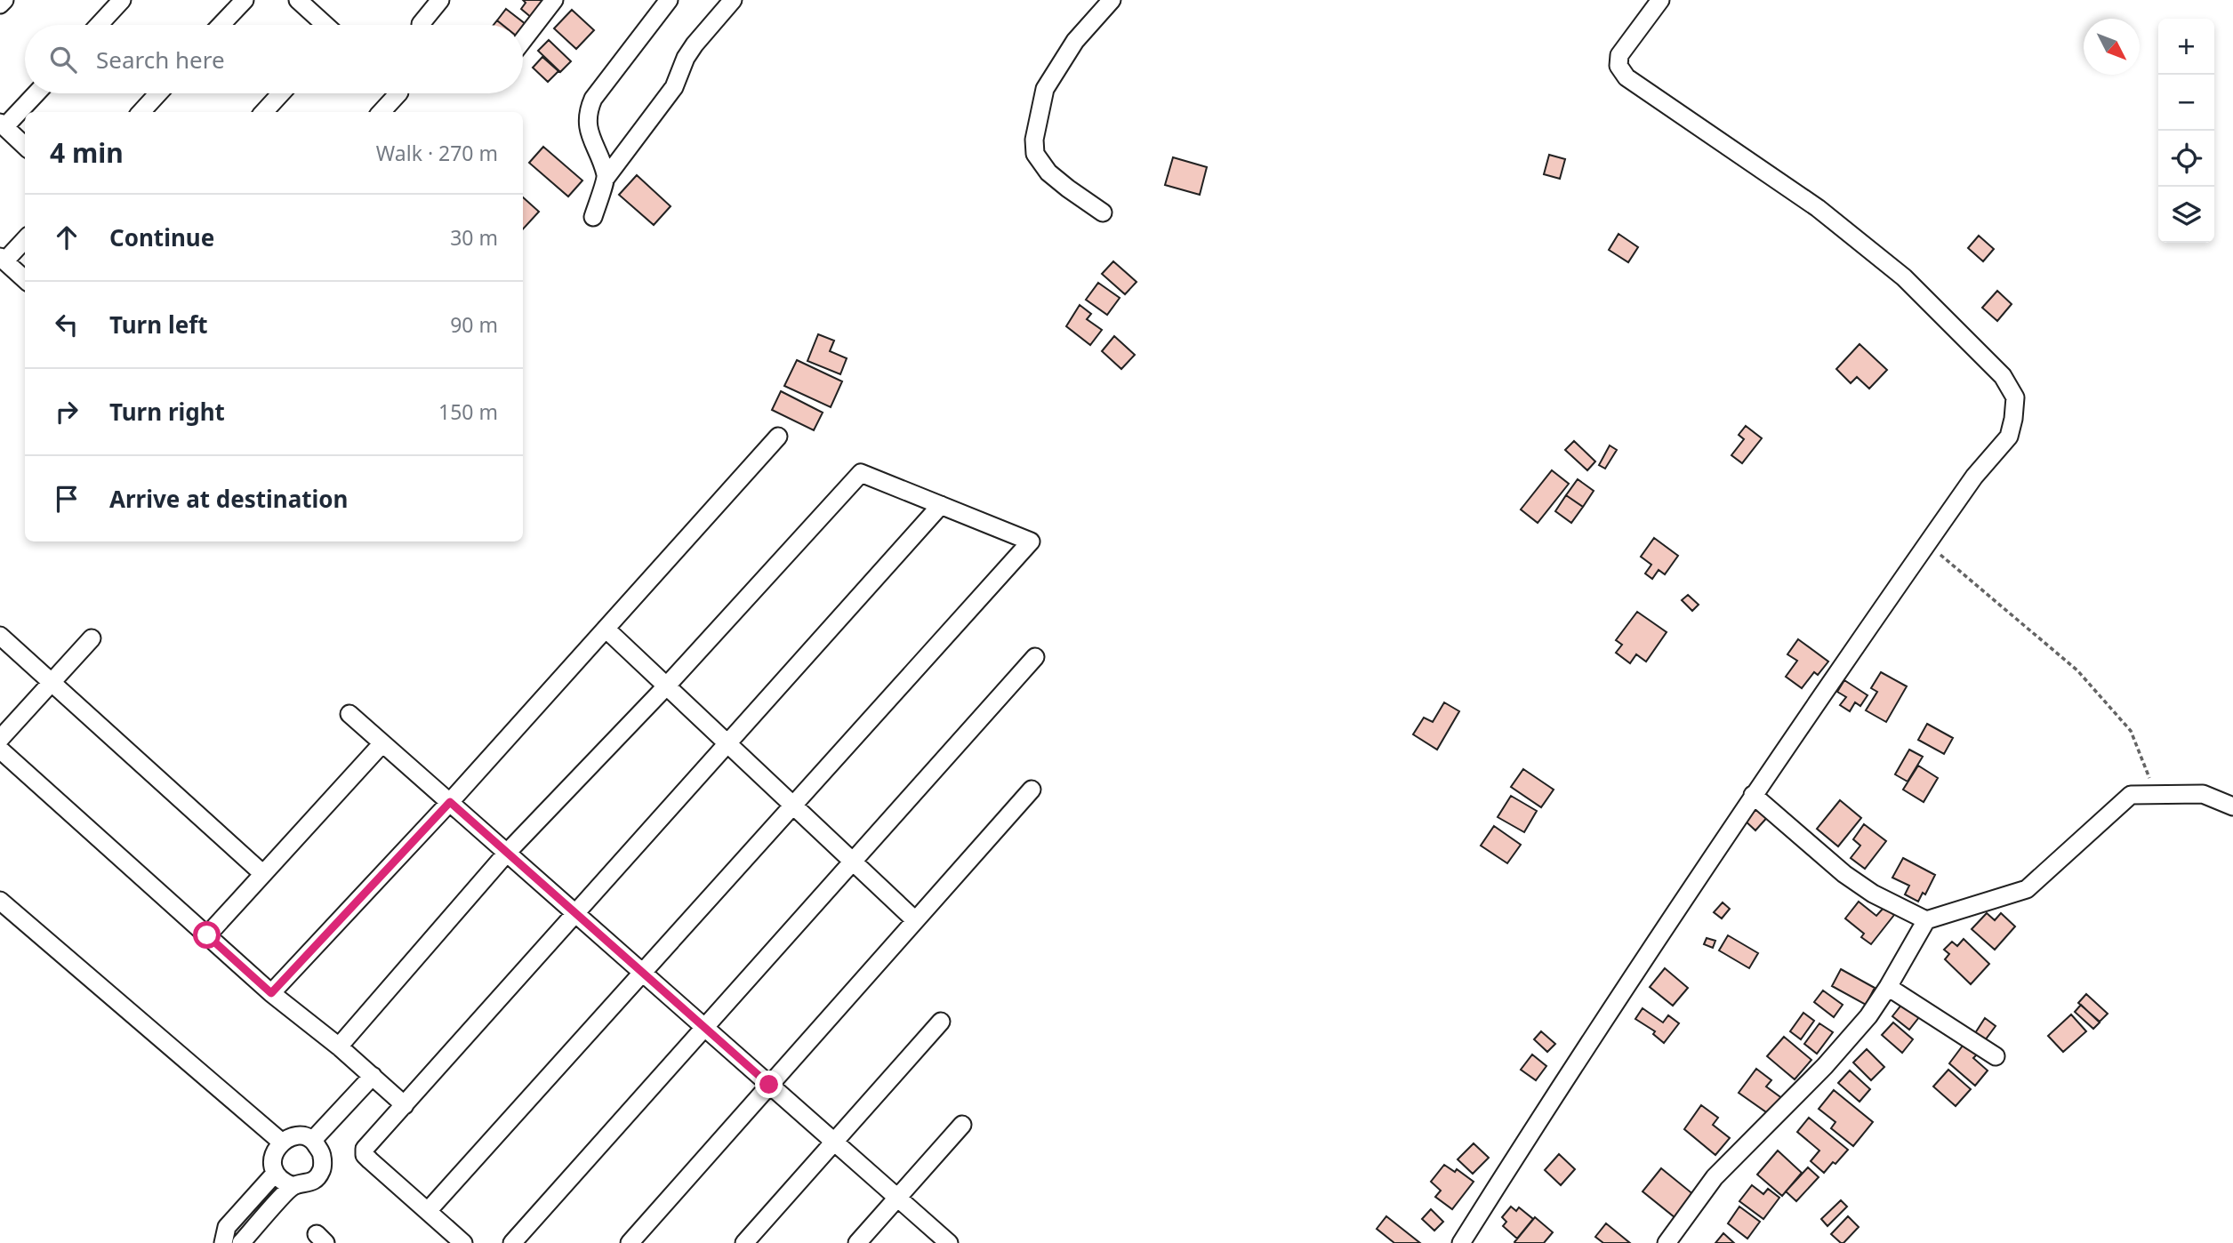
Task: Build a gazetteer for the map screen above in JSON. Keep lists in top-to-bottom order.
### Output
{
  "north": "bottom right",
  "page": {
    "map_buttons": ["+", "−"],
    "search": "Search here",
    "heading": ["4 min", "Walk · 270 m"],
    "list": [
      ["Continue", "30 m"],
      ["Turn left", "90 m"],
      ["Turn right", "150 m"],
      "Arrive at destination"
    ]
  }
}
